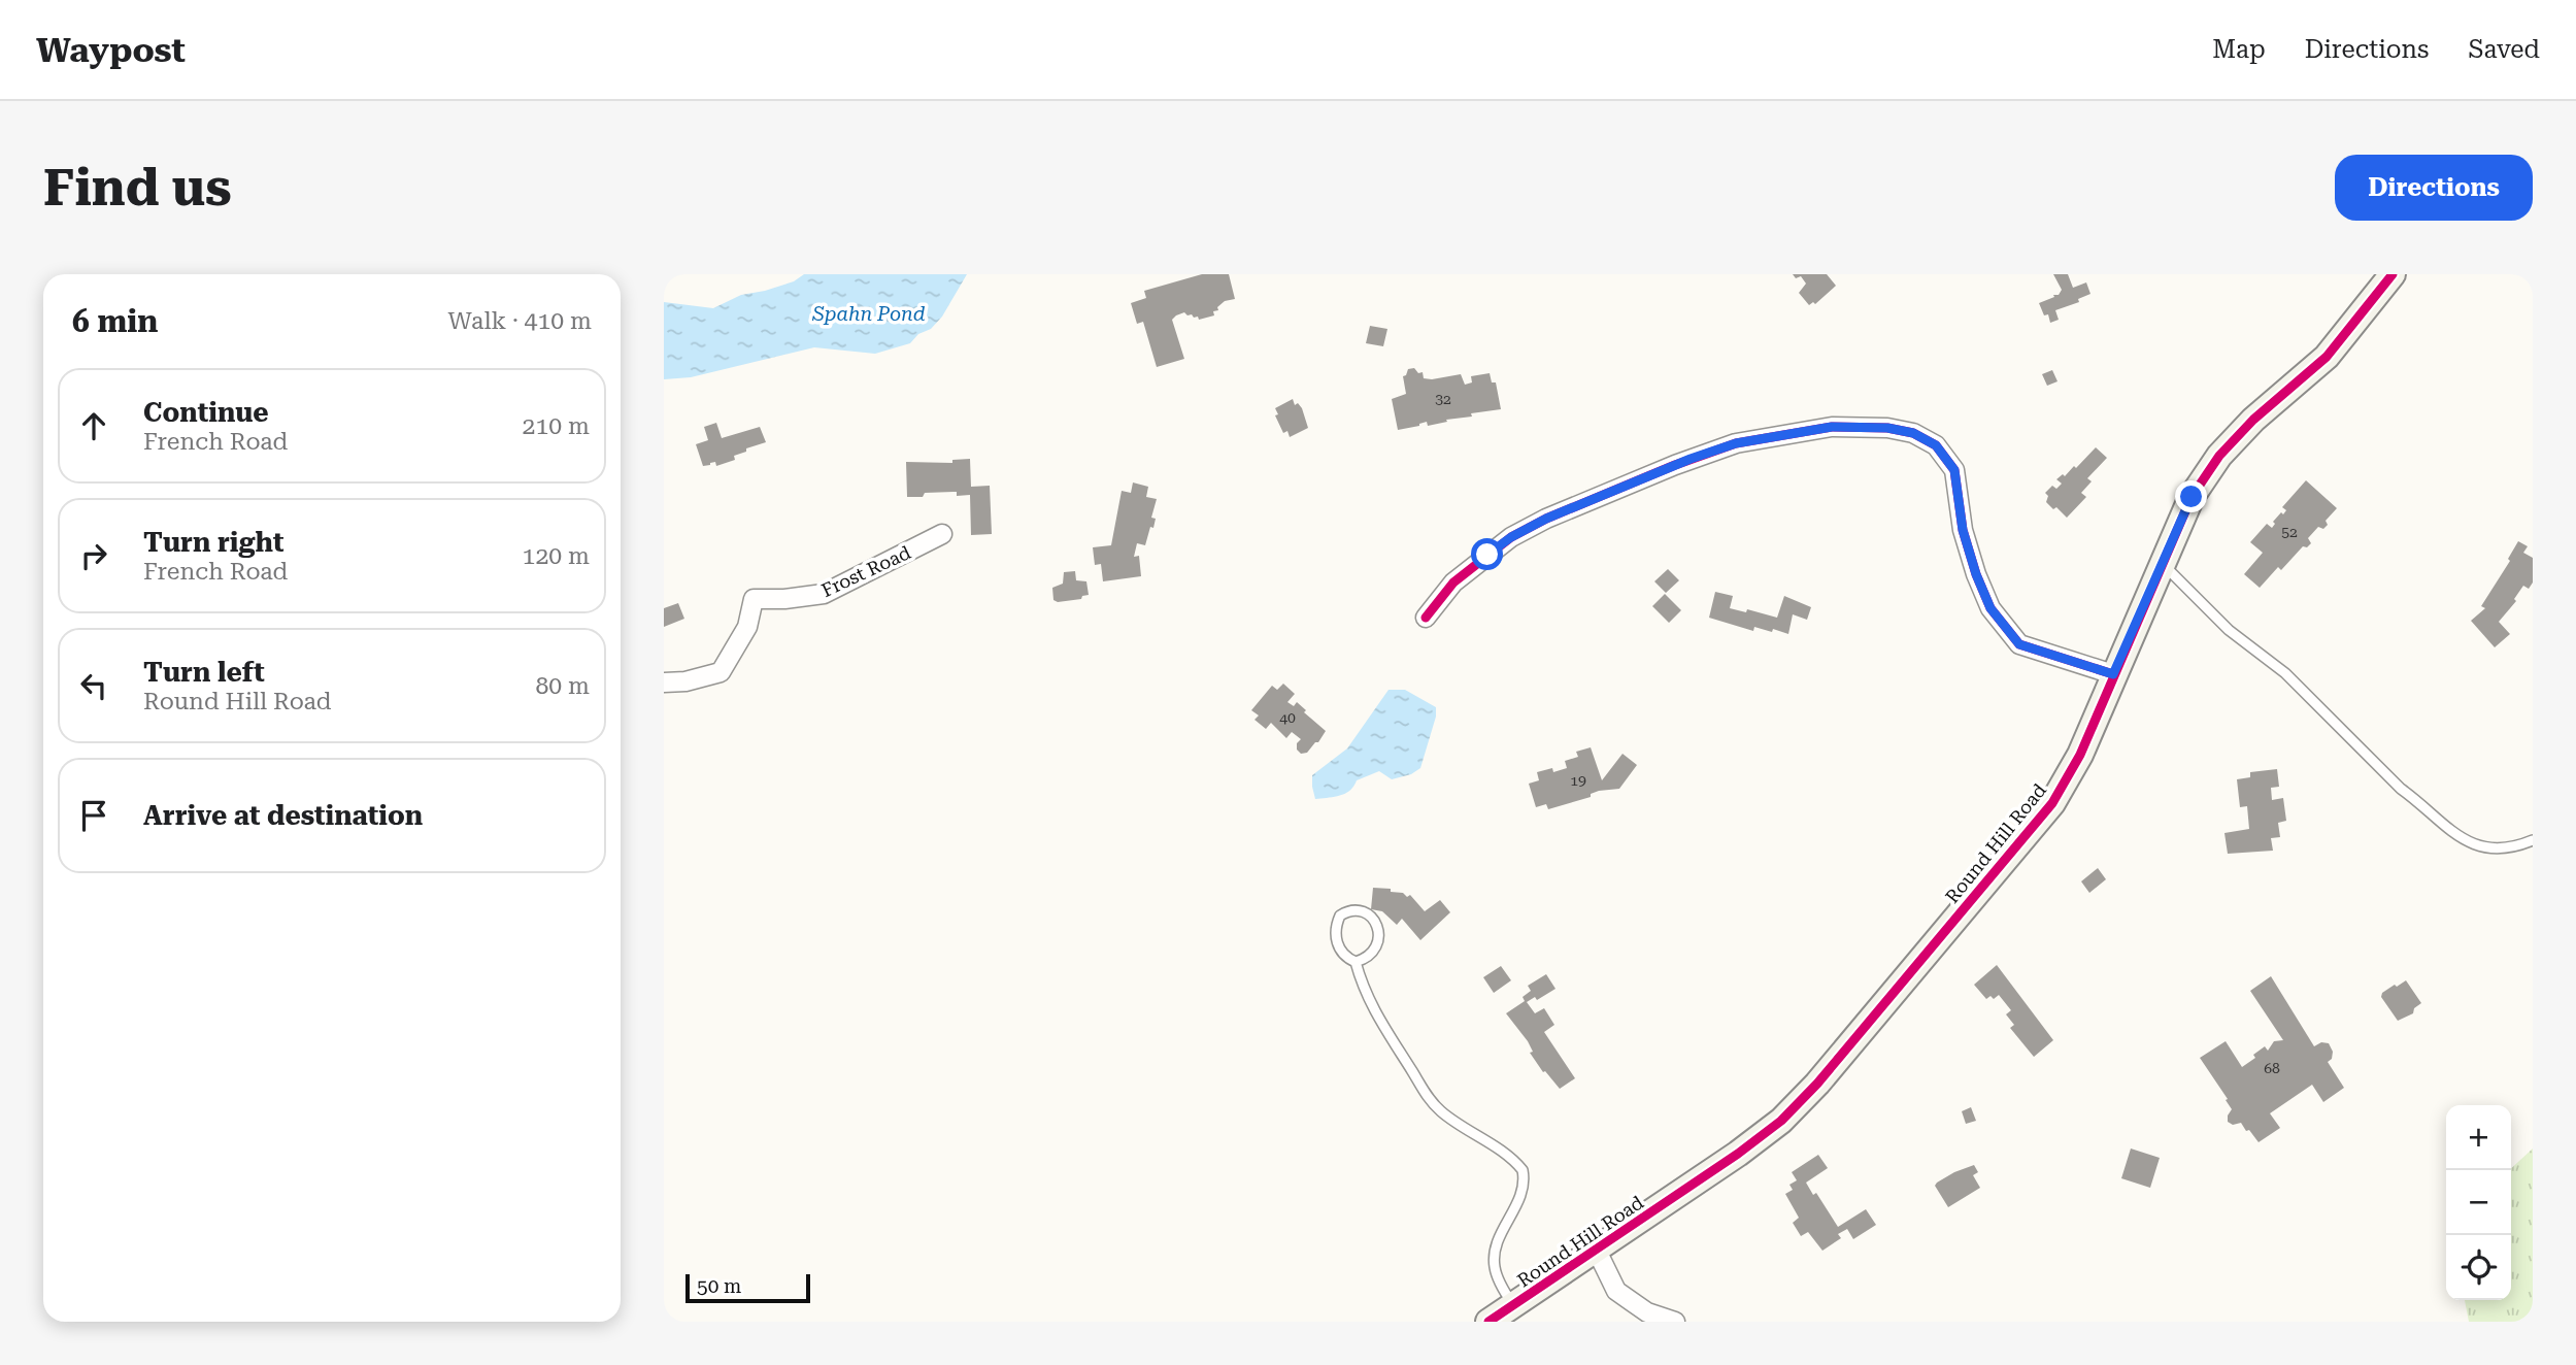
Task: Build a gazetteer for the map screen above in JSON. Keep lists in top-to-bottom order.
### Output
{
  "streets": {
    "street": ["Frost Road", "Round Hill Road"]
  },
  "water": ["Spahn Pond"],
  "house_numbers": [
    "32",
    "52",
    "40",
    "19",
    "68"
  ],
  "scale_bar": "50 m",
  "page": {
    "header": "Waypost",
    "nav": ["Map", "Directions", "Saved"],
    "buttons": "Directions",
    "title": "Find us",
    "heading": ["6 min", "Walk · 410 m"],
    "list": [
      ["Continue", "French Road", "210 m"],
      ["Turn right", "French Road", "120 m"],
      ["Turn left", "Round Hill Road", "80 m"],
      "Arrive at destination"
    ],
    "map_buttons": ["+", "−"],
    "scale": "50 m"
  }
}
